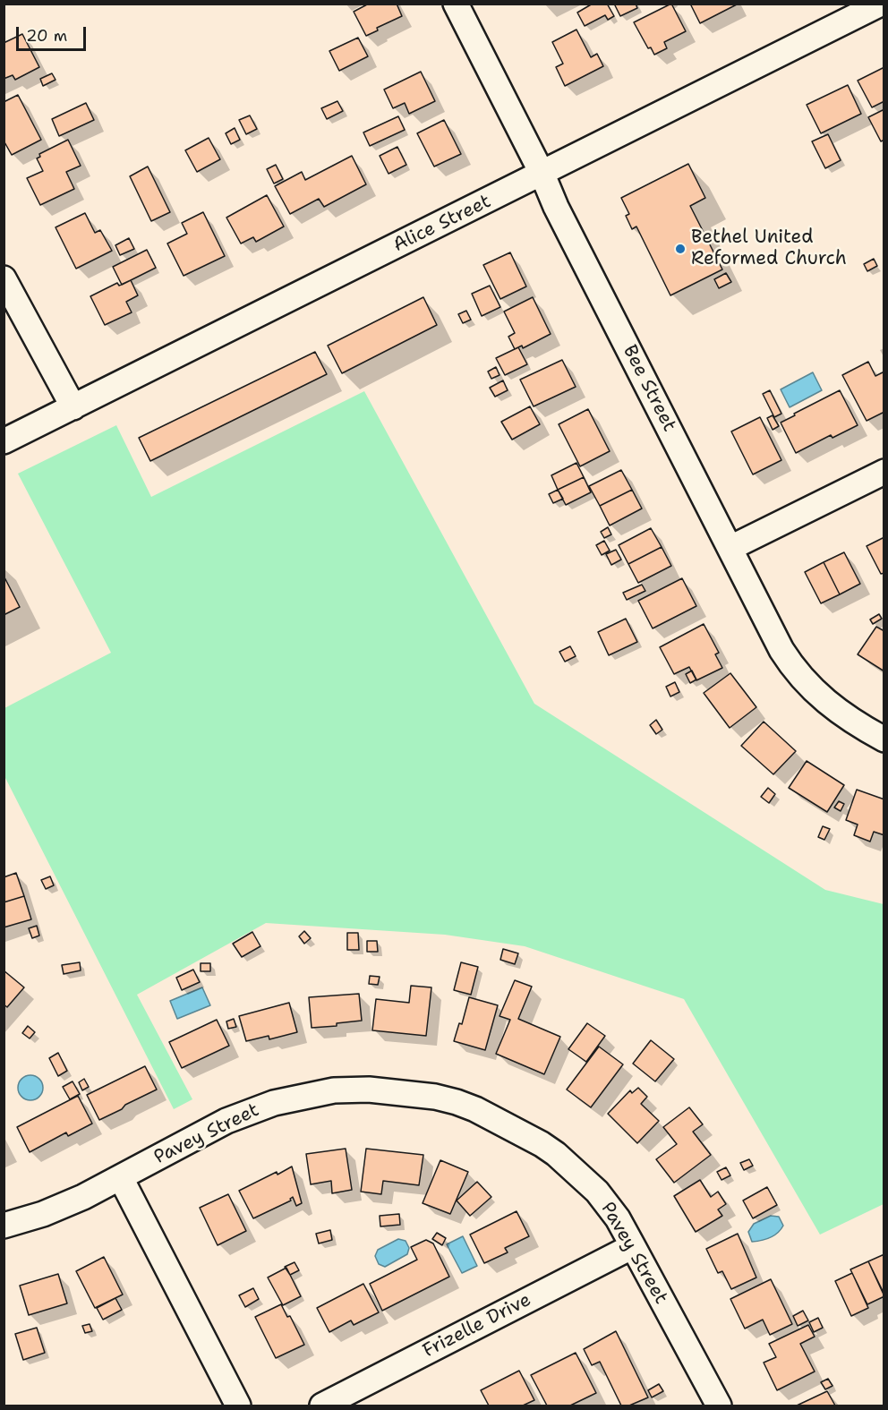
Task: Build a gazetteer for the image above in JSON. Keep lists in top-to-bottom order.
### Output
{
  "streets": {
    "street": [
      "Alice Street",
      "Bee Street",
      "Pavey Street",
      "Frizelle Drive"
    ]
  },
  "crossings": [
    ["Alice Street", "Bee Street"],
    ["Pavey Street", "Frizelle Drive"]
  ],
  "places": ["Bethel United Reformed Church"],
  "scale_bar": "20 m"
}
